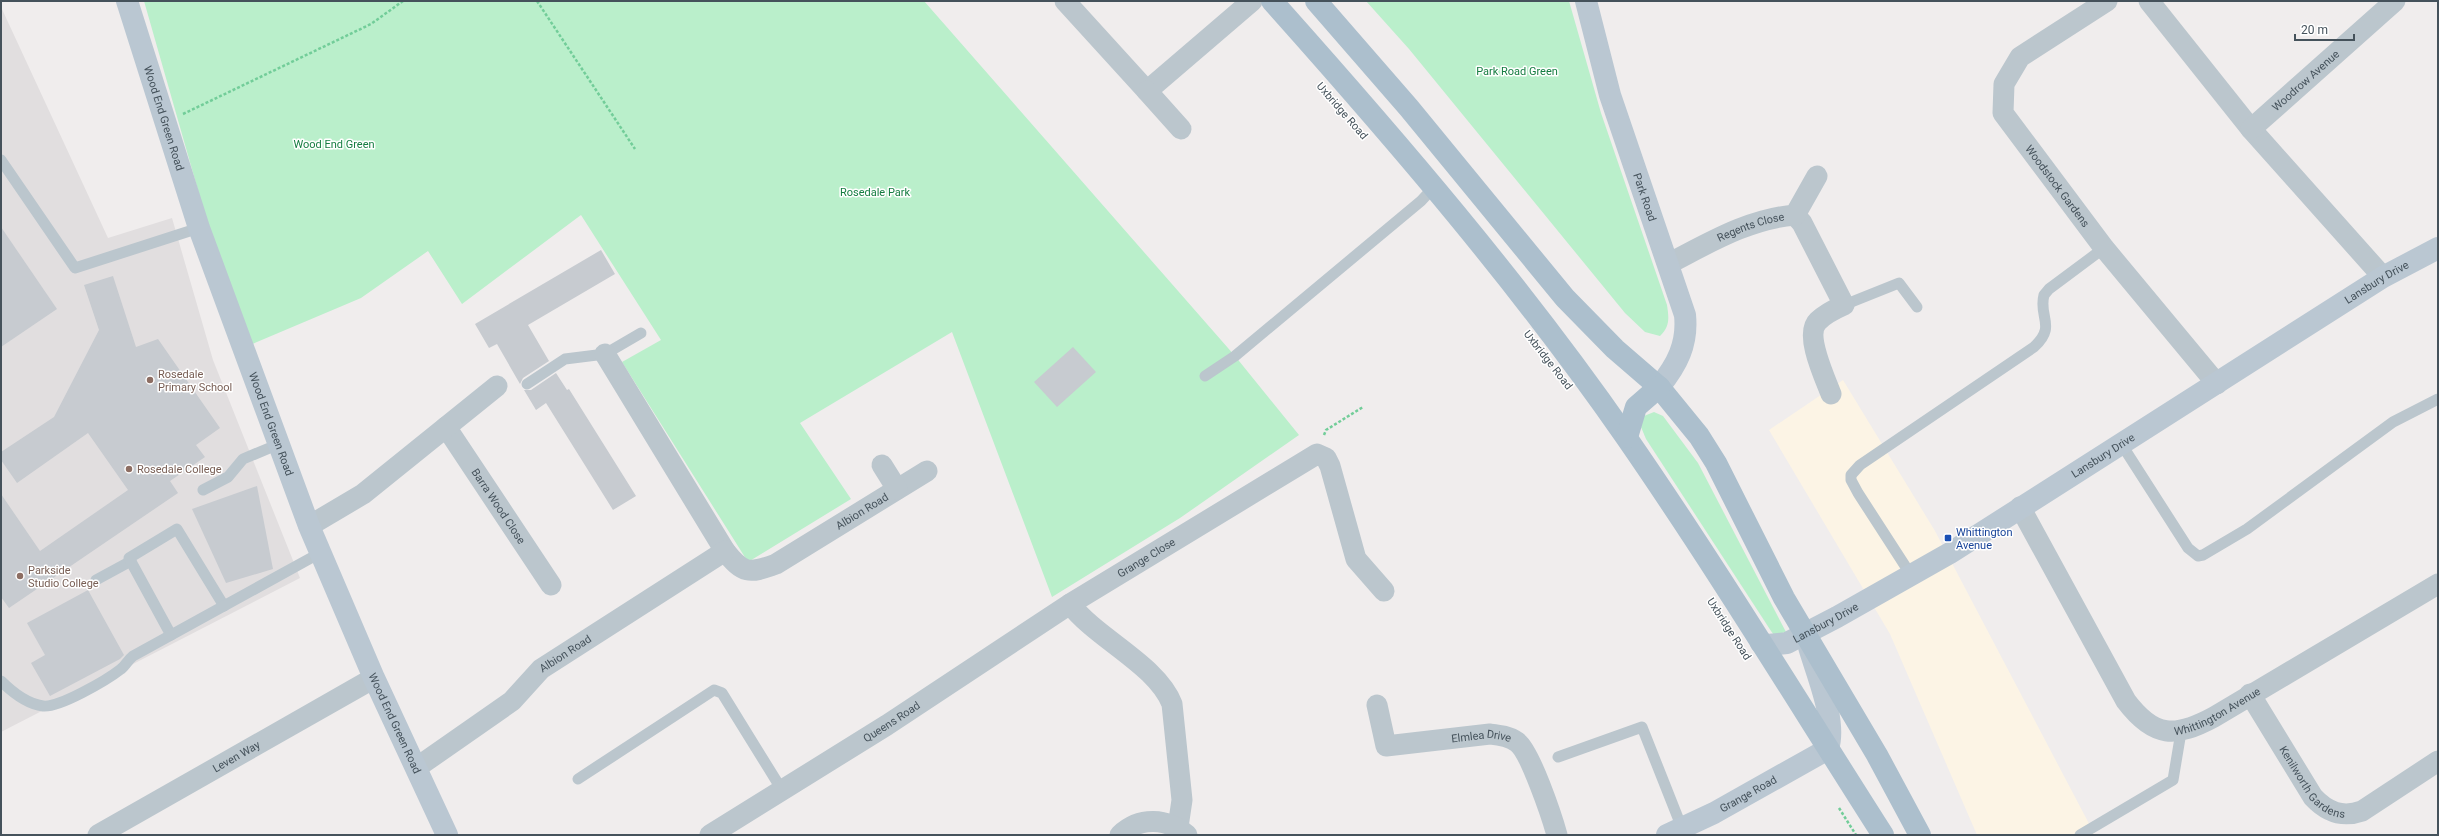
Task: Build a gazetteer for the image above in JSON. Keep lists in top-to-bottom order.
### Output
{
  "streets": {
    "main road": ["Uxbridge Road"],
    "street": [
      "Woodrow Avenue",
      "Wood End Green Road",
      "Woodstock Gardens",
      "Park Road",
      "Regents Close",
      "Lansbury Drive",
      "Barra Wood Close",
      "Albion Road",
      "Grange Close",
      "Whittington Avenue",
      "Queens Road",
      "Elmlea Drive",
      "Leven Way",
      "Kenilworth Gardens",
      "Grange Road"
    ]
  },
  "crossings": [
    ["Uxbridge Road", "Lansbury Drive"],
    ["Uxbridge Road", "Grange Road"],
    ["Wood End Green Road", "Albion Road"],
    ["Wood End Green Road", "Leven Way"],
    ["Woodstock Gardens", "Lansbury Drive"],
    ["Park Road", "Regents Close"],
    ["Lansbury Drive", "Whittington Avenue"],
    ["Grange Close", "Queens Road"],
    ["Whittington Avenue", "Kenilworth Gardens"]
  ],
  "parks": ["Park Road Green", "Wood End Green", "Rosedale Park"],
  "places": {
    "other": ["Rosedale Primary School", "Rosedale College", "Parkside Studio College"],
    "transit": ["Whittington Avenue"]
  },
  "scale_bar": "20 m"
}
